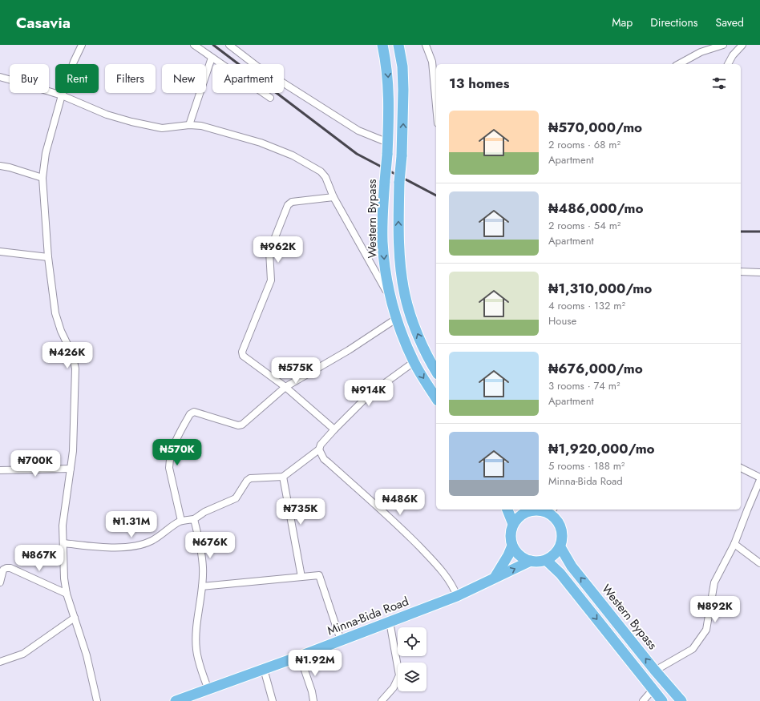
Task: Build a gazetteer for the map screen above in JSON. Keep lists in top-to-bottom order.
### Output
{
  "streets": {
    "main road": ["Western Bypass", "Minna-Bida Road"]
  },
  "page": {
    "header": "Casavia",
    "nav": ["Map", "Directions", "Saved"],
    "chip": [
      "Buy",
      "Rent",
      "Filters",
      "New",
      "Apartment"
    ],
    "heading": "13 homes",
    "list": [
      {
        "name": "₦570,000/mo",
        "note": "2 rooms · 68 m² · Apartment"
      },
      {
        "name": "₦486,000/mo",
        "note": "2 rooms · 54 m² · Apartment"
      },
      {
        "name": "₦1,310,000/mo",
        "note": "4 rooms · 132 m² · House"
      },
      {
        "name": "₦676,000/mo",
        "note": "3 rooms · 74 m² · Apartment"
      },
      {
        "name": "₦1,920,000/mo",
        "note": "5 rooms · 188 m² · Minna-Bida Road"
      }
    ],
    "price": [
      "₦962K",
      "₦426K",
      "₦575K",
      "₦914K",
      "₦570K",
      "₦700K",
      "₦486K",
      "₦735K",
      "₦1.31M",
      "₦676K",
      "₦867K",
      "₦892K",
      "₦1.92M"
    ]
  }
}
